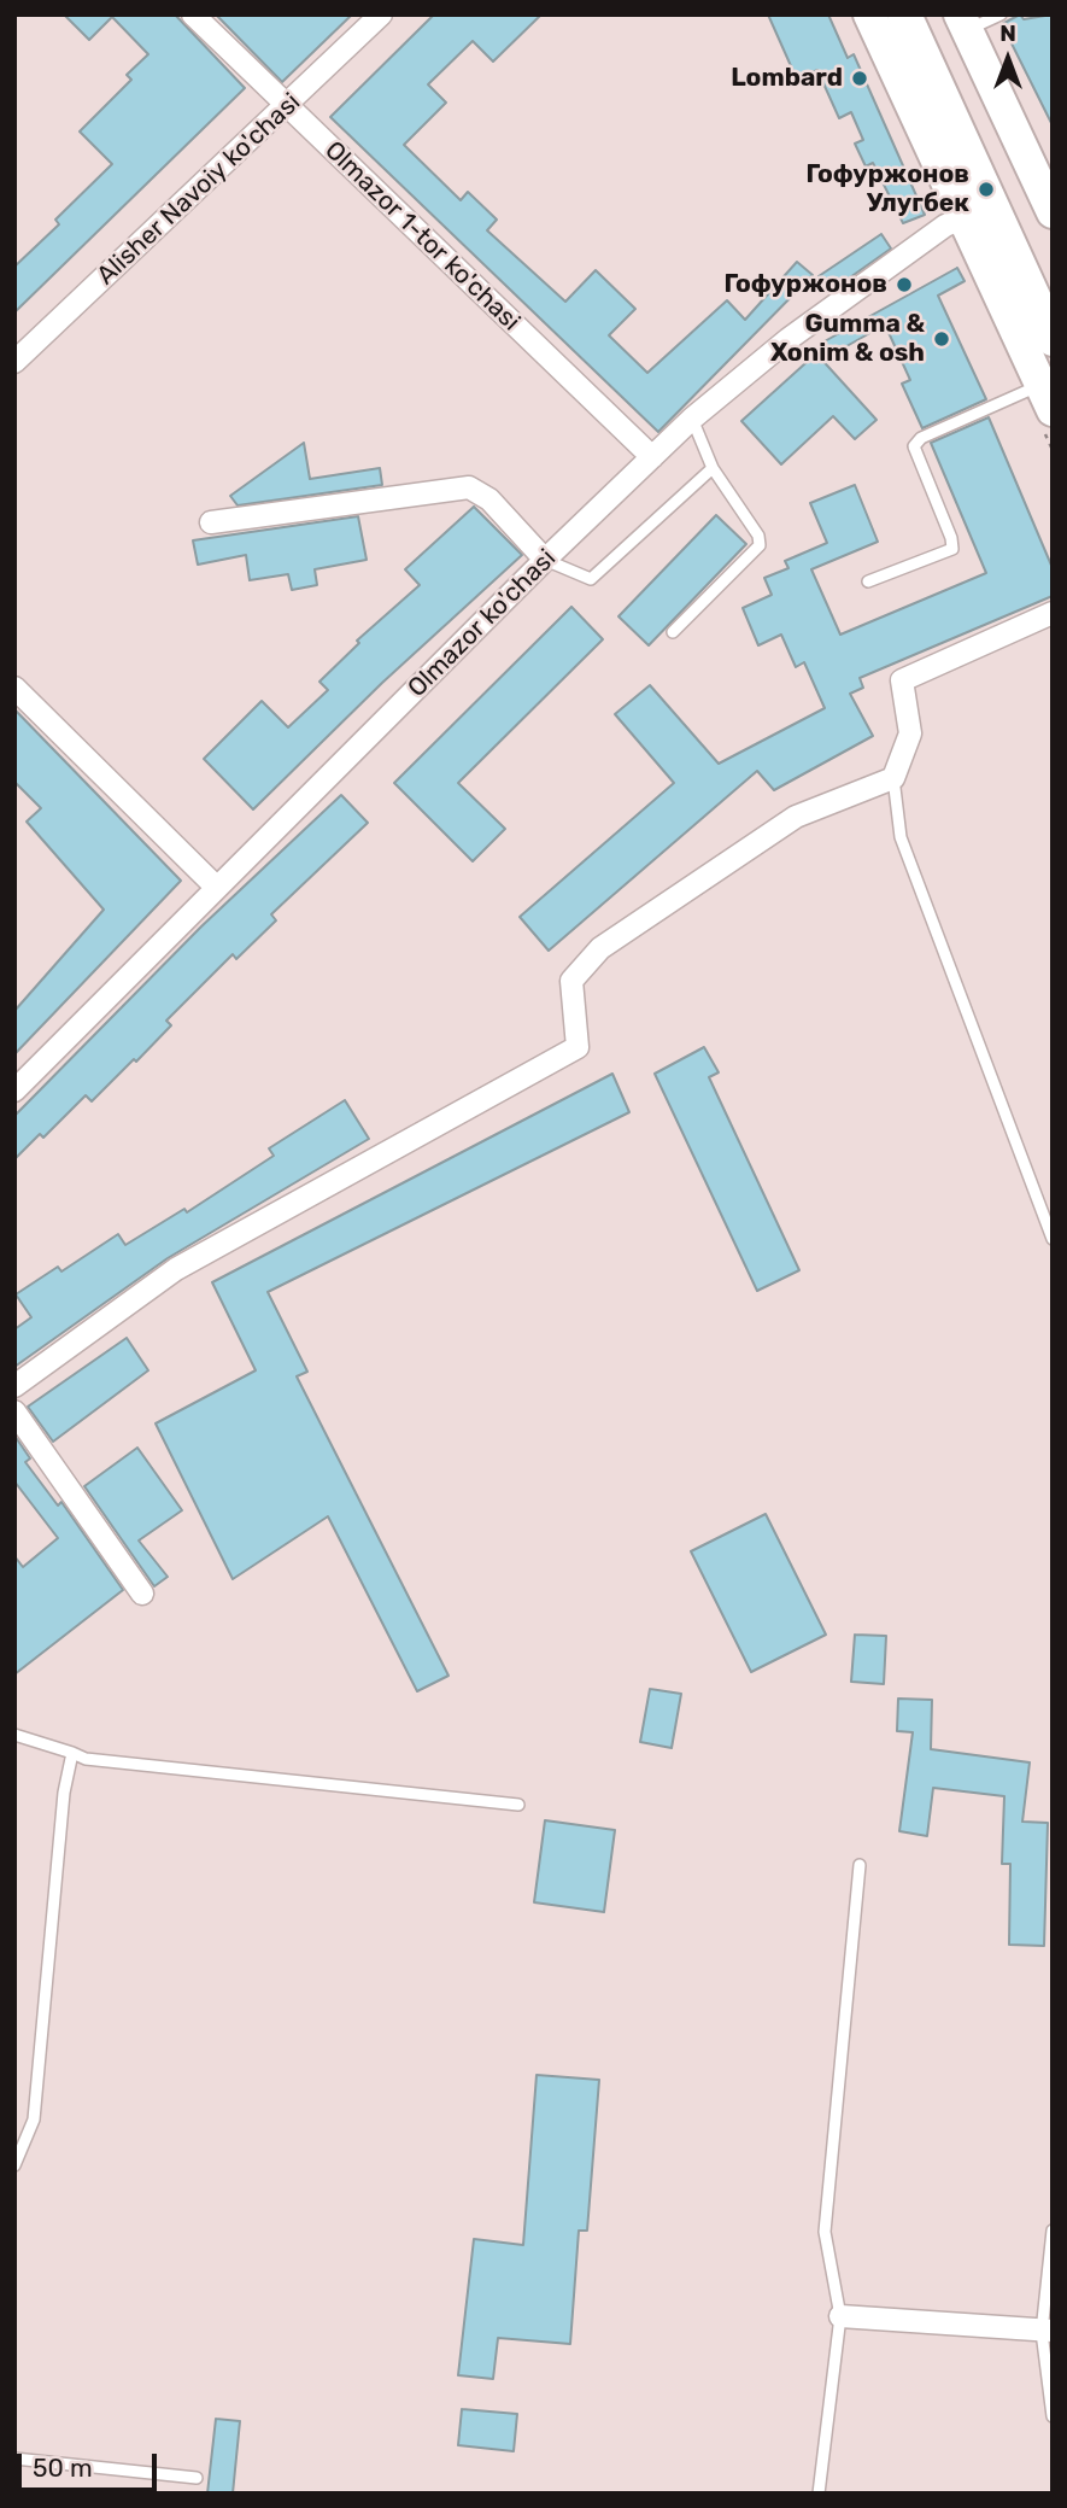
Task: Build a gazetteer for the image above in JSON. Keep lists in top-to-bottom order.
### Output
{
  "streets": {
    "street": ["Alisher Navoiy ko'chasi", "Olmazor 1-tor ko'chasi", "Olmazor ko'chasi"]
  },
  "crossings": [
    ["Alisher Navoiy ko'chasi", "Olmazor 1-tor ko'chasi"],
    ["Olmazor 1-tor ko'chasi", "Olmazor ko'chasi"]
  ],
  "places": [
    "Lombard",
    "Гофуржонов Улугбек",
    "Гофуржонов",
    "Gumma & Xonim & osh"
  ],
  "scale_bar": "50 m",
  "north": "top"
}
